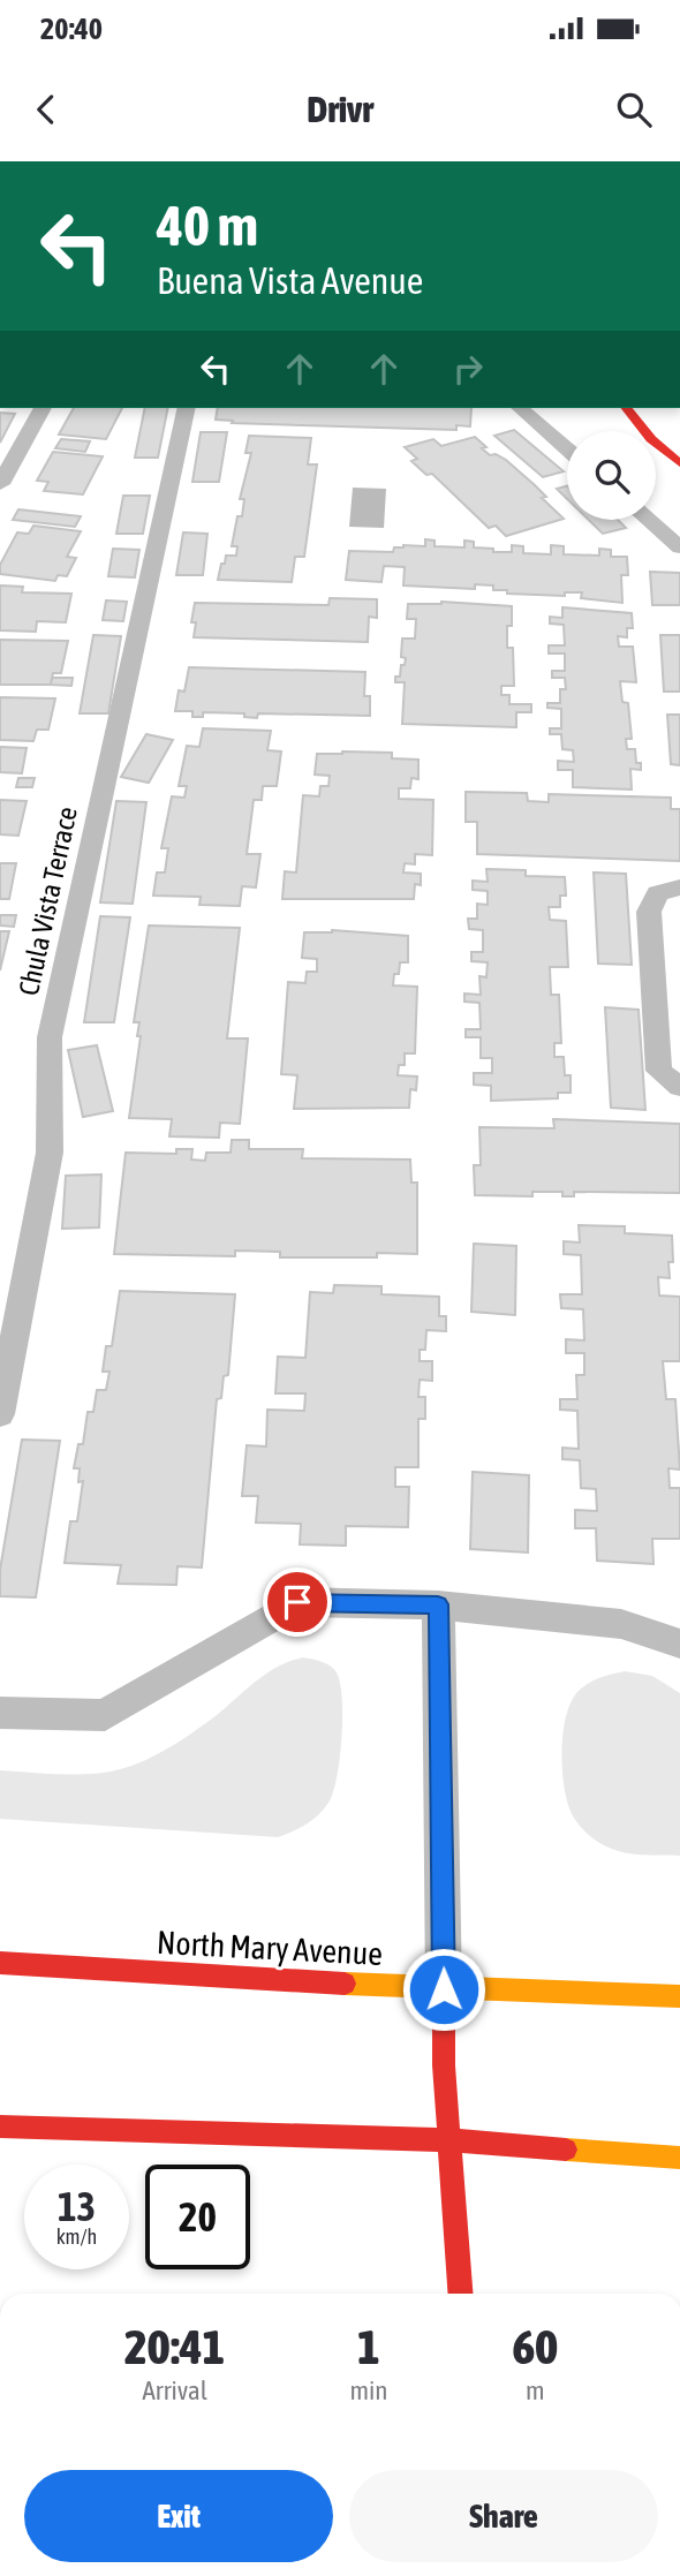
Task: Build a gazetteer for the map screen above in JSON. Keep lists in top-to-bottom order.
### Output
{
  "streets": {
    "main road": ["North Mary Avenue"],
    "lane": ["Chula Vista Terrace"]
  },
  "page": {
    "status": "20:40",
    "header": "Drivr",
    "turn": ["40 m", "Buena Vista Avenue"],
    "speed": "13 km/h",
    "limit": "20",
    "eta": [
      "20:41",
      "Arrival",
      "1",
      "min",
      "60",
      "m"
    ],
    "buttons": ["Exit", "Share"]
  }
}
